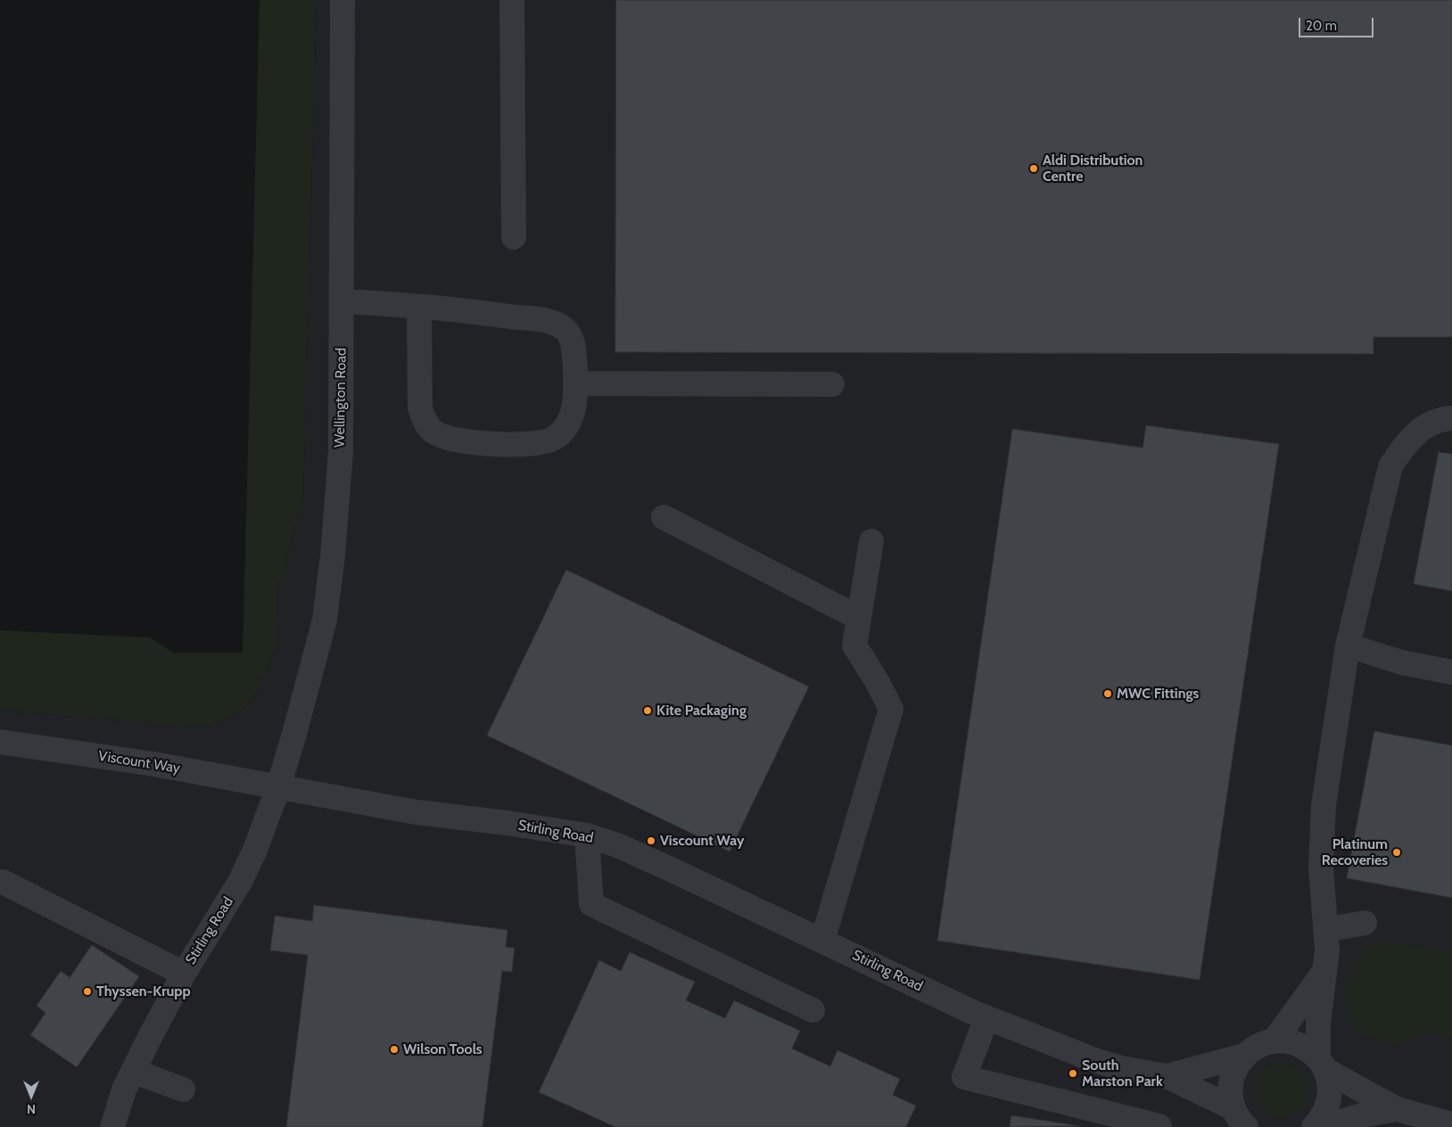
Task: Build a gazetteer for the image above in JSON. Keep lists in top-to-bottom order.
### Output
{
  "streets": {
    "street": ["Wellington Road", "Viscount Way", "Stirling Road"]
  },
  "crossings": [
    ["Wellington Road", "Viscount Way"],
    ["Wellington Road", "Stirling Road"],
    ["Viscount Way", "Stirling Road"]
  ],
  "places": [
    "Aldi Distribution Centre",
    "MWC Fittings",
    "Kite Packaging",
    "Viscount Way",
    "Platinum Recoveries",
    "Thyssen-Krupp",
    "Wilson Tools",
    "South Marston Park"
  ],
  "scale_bar": "20 m",
  "north": "bottom"
}
